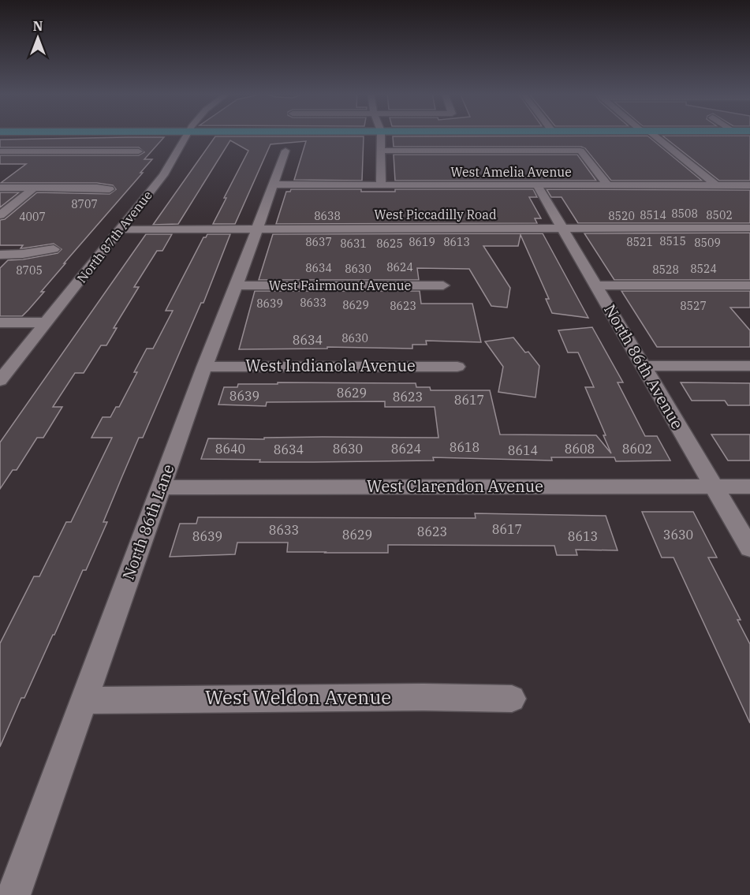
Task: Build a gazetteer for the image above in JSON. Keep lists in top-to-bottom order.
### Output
{
  "streets": {
    "street": [
      "West Amelia Avenue",
      "West Piccadilly Road",
      "North 87th Avenue",
      "West Fairmount Avenue",
      "West Indianola Avenue",
      "North 86th Avenue",
      "West Clarendon Avenue",
      "North 86th Lane",
      "West Weldon Avenue"
    ]
  },
  "crossings": [
    ["West Amelia Avenue", "North 86th Avenue"],
    ["West Amelia Avenue", "North 86th Lane"],
    ["West Piccadilly Road", "North 87th Avenue"],
    ["West Piccadilly Road", "North 86th Avenue"],
    ["West Piccadilly Road", "North 86th Lane"],
    ["West Fairmount Avenue", "North 86th Lane"],
    ["West Indianola Avenue", "North 86th Lane"],
    ["North 86th Avenue", "West Clarendon Avenue"],
    ["West Clarendon Avenue", "North 86th Lane"],
    ["North 86th Lane", "West Weldon Avenue"]
  ],
  "house_numbers": [
    "8707",
    "8508",
    "8514",
    "8502",
    "8638",
    "8520",
    "4007",
    "8515",
    "8637",
    "8619",
    "8613",
    "8521",
    "8509",
    "8631",
    "8625",
    "8624",
    "8634",
    "8630",
    "8524",
    "8528",
    "8705",
    "8633",
    "8639",
    "8629",
    "8623",
    "8527",
    "8630",
    "8634",
    "8629",
    "8639",
    "8623",
    "8617",
    "8618",
    "8640",
    "8630",
    "8624",
    "8608",
    "8602",
    "8634",
    "8614",
    "8617",
    "8633",
    "8623",
    "8629",
    "3630",
    "8639",
    "8613"
  ],
  "north": "top"
}
